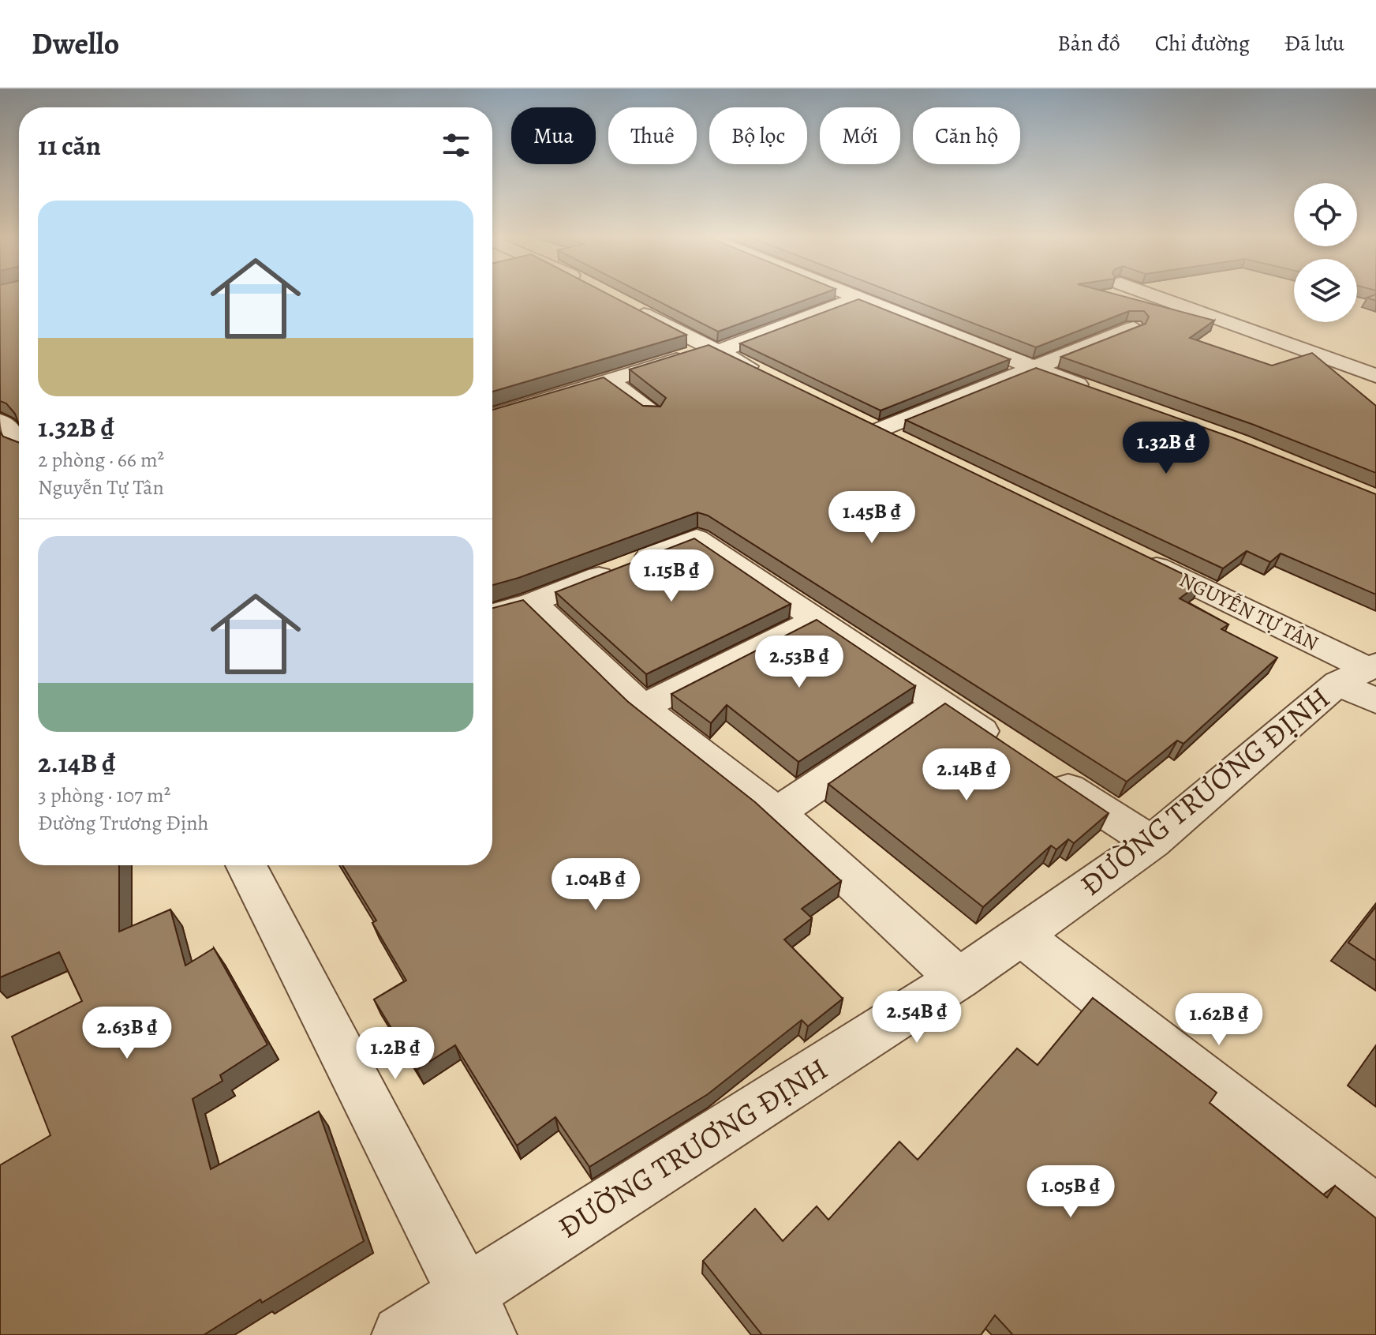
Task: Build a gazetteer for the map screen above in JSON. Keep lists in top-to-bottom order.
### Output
{
  "streets": {
    "street": ["NGUYỄN TỰ TÂN", "ĐƯỜNG TRƯƠNG ĐỊNH"]
  },
  "crossings": [
    ["NGUYỄN TỰ TÂN", "ĐƯỜNG TRƯƠNG ĐỊNH"]
  ],
  "page": {
    "header": "Dwello",
    "nav": ["Bản đồ", "Chỉ đường", "Đã lưu"],
    "chip": [
      "Mua",
      "Thuê",
      "Bộ lọc",
      "Mới",
      "Căn hộ"
    ],
    "heading": "11 căn",
    "list": [
      {
        "name": "1.32B ₫",
        "note": "2 phòng · 66 m² · Nguyễn Tự Tân"
      },
      {
        "name": "2.14B ₫",
        "note": "3 phòng · 107 m² · Đường Trương Định"
      }
    ],
    "price": [
      "1.32B ₫",
      "1.45B ₫",
      "1.15B ₫",
      "2.53B ₫",
      "2.14B ₫",
      "1.04B ₫",
      "2.54B ₫",
      "1.62B ₫",
      "2.63B ₫",
      "1.2B ₫",
      "1.05B ₫"
    ]
  }
}
